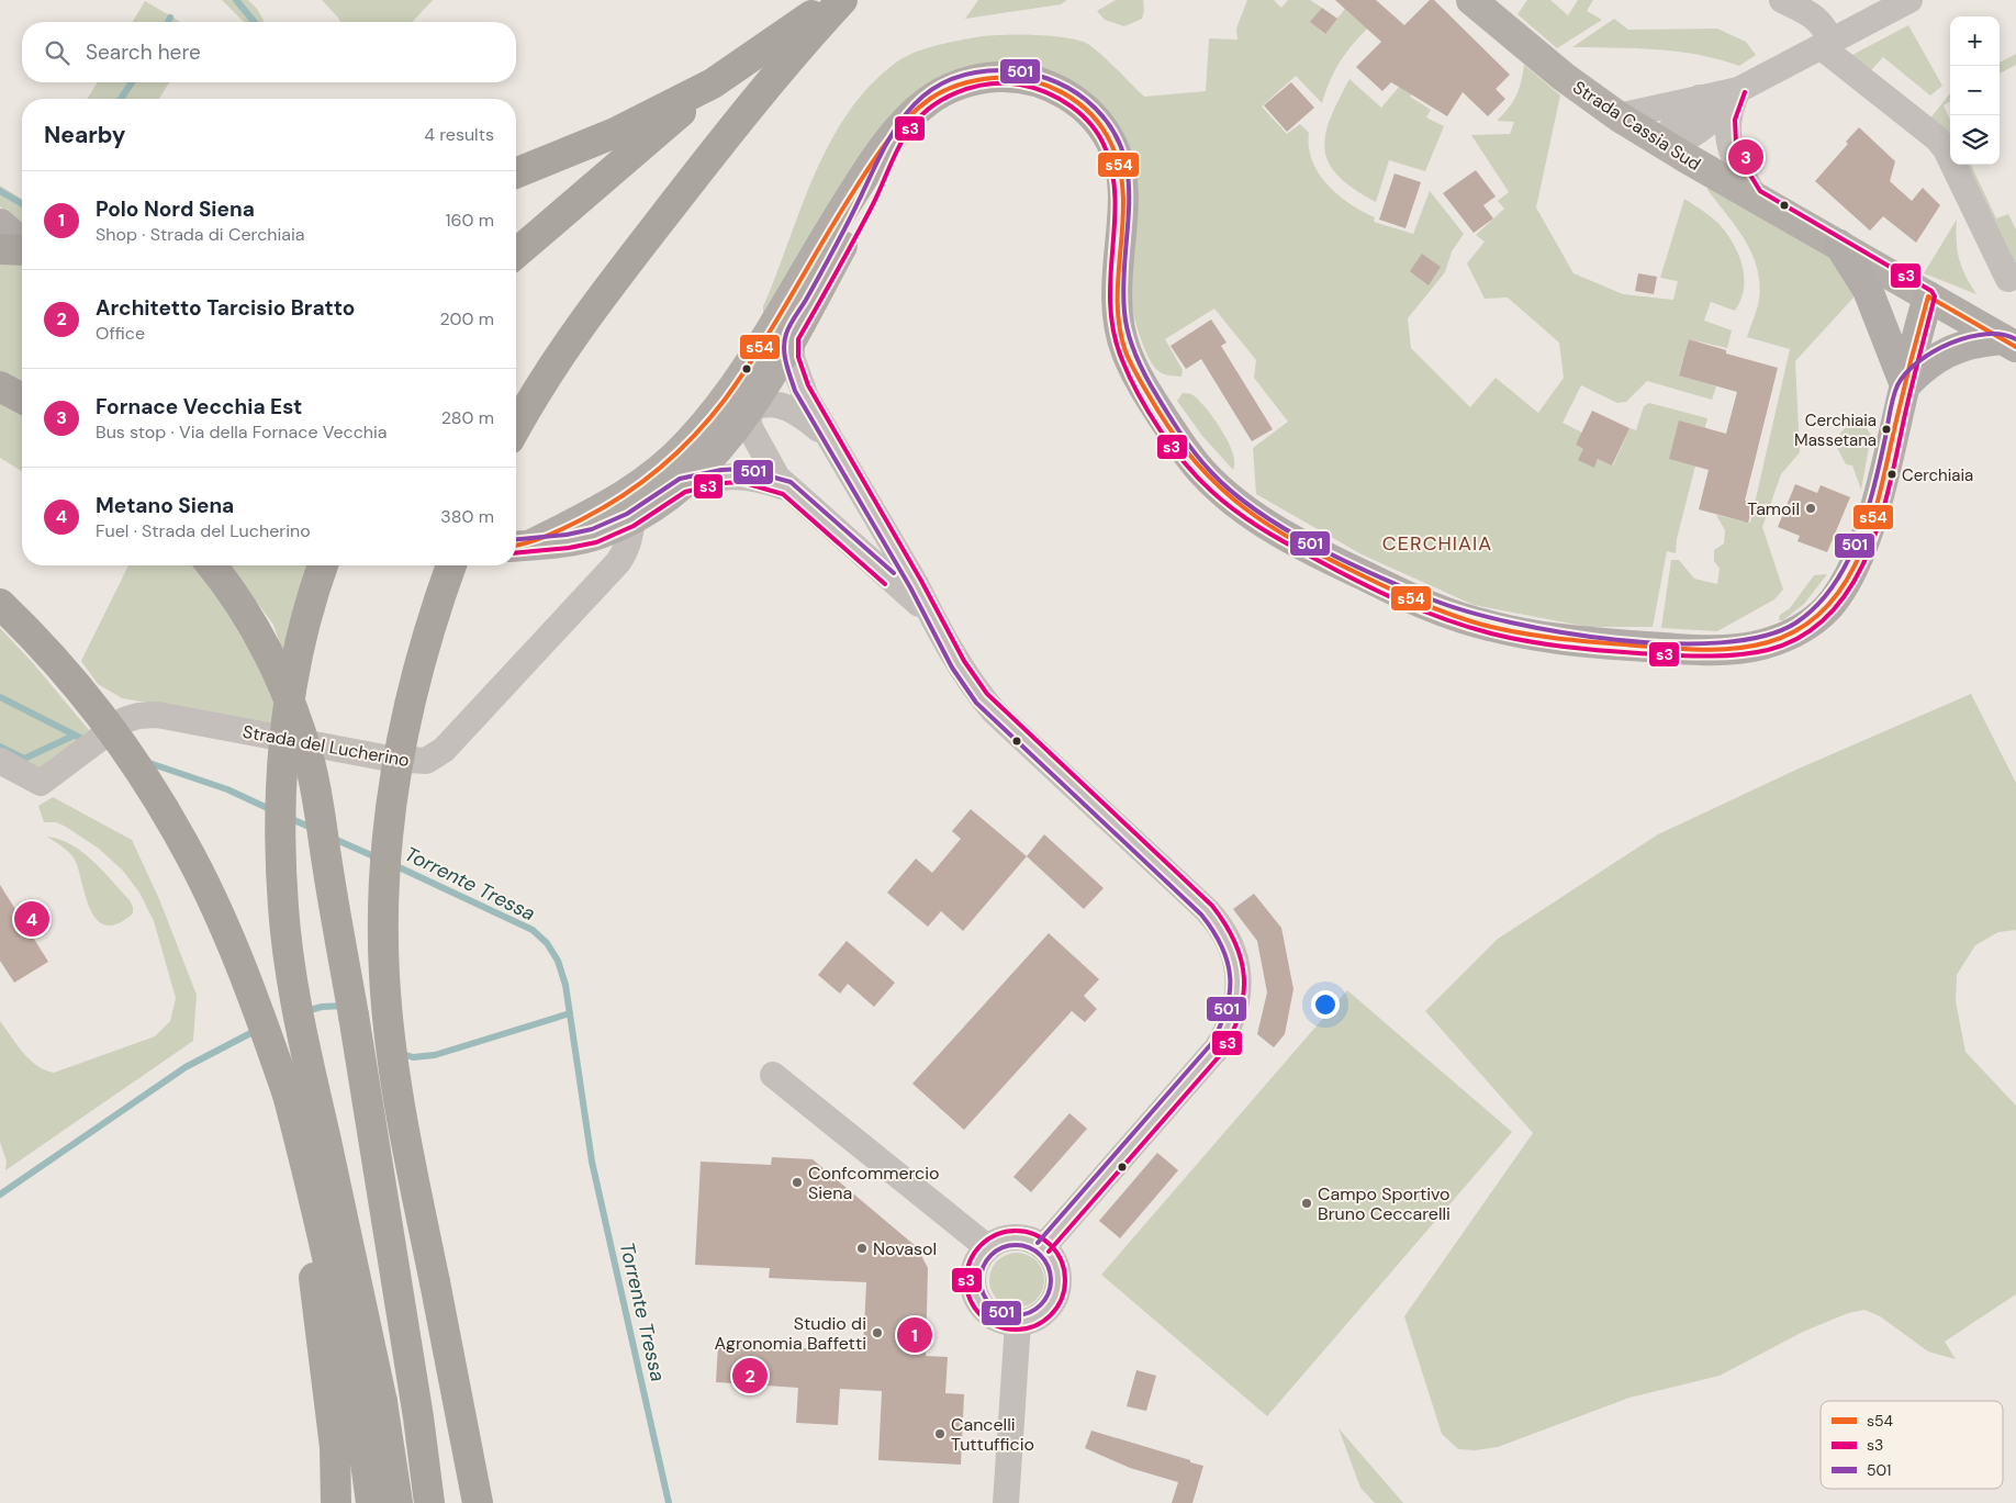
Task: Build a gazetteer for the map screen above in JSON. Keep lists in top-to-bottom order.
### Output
{
  "streets": {
    "main road": ["Strada Cassia Sud"],
    "street": ["Strada del Lucherino"]
  },
  "districts": ["CERCHIAIA"],
  "water": ["Torrente Tressa"],
  "places": [
    "Cerchiaia Massetana",
    "Cerchiaia",
    "Tamoil",
    "Confcommercio Siena",
    "Campo Sportivo Bruno Ceccarelli",
    "Novasol",
    "Studio di Agronomia Baffetti",
    "Cancelli Tuttufficio"
  ],
  "lines": ["transit line 501", "transit line s54", "transit line s3"],
  "legend": ["s54", "s3", "501"],
  "page": {
    "map_buttons": ["+", "−"],
    "search": "Search here",
    "heading": ["Nearby", "4 results"],
    "pins": [
      "3",
      "4",
      "1",
      "2"
    ],
    "list": [
      {
        "mark": "1",
        "name": "Polo Nord Siena",
        "note": "Shop · Strada di Cerchiaia",
        "value": "160 m"
      },
      {
        "mark": "2",
        "name": "Architetto Tarcisio Bratto",
        "note": "Office",
        "value": "200 m"
      },
      {
        "mark": "3",
        "name": "Fornace Vecchia Est",
        "note": "Bus stop · Via della Fornace Vecchia",
        "value": "280 m"
      },
      {
        "mark": "4",
        "name": "Metano Siena",
        "note": "Fuel · Strada del Lucherino",
        "value": "380 m"
      }
    ]
  }
}
